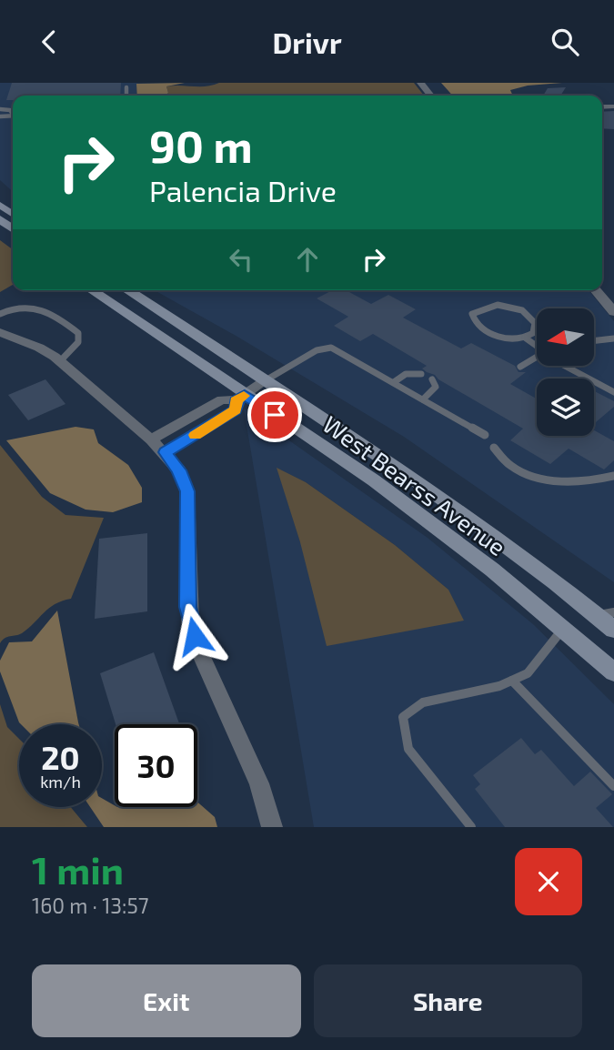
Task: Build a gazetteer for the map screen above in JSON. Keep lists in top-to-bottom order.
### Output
{
  "streets": {
    "main road": ["West Bearss Avenue"]
  },
  "north": "left",
  "page": {
    "header": "Drivr",
    "turn": ["90 m", "Palencia Drive"],
    "speed": "20 km/h",
    "limit": "30",
    "heading": ["1 min", "160 m · 13:57"],
    "buttons": ["Exit", "Share"]
  }
}
